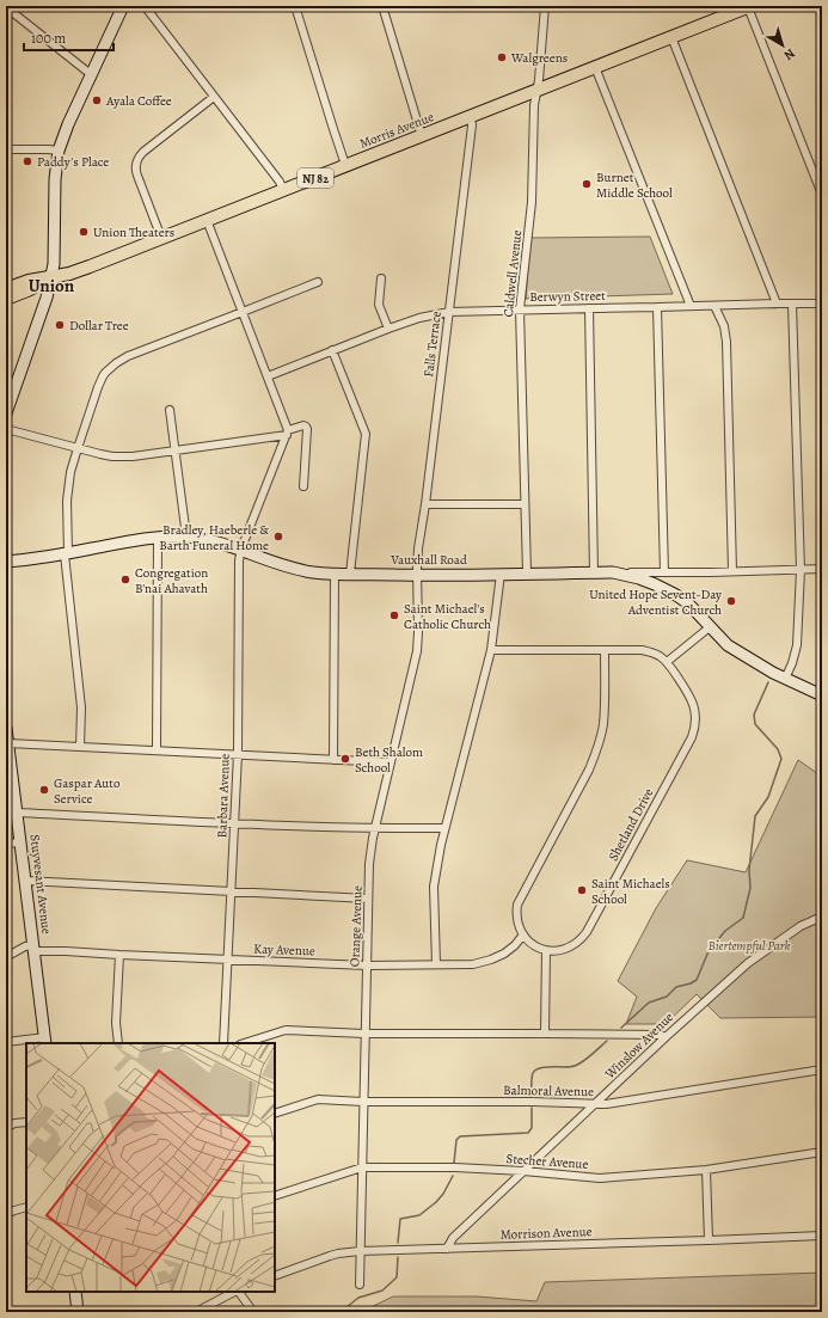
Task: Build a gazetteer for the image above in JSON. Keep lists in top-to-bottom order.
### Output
{
  "streets": {
    "main road": ["Morris Avenue", "NJ 82"],
    "street": [
      "Caldwell Avenue",
      "Berwyn Street",
      "Falls Terrace",
      "Vauxhall Road",
      "Barbara Avenue",
      "Shetland Drive",
      "Stuyvesant Avenue",
      "Orange Avenue",
      "Kay Avenue",
      "Winslow Avenue",
      "Balmoral Avenue",
      "Stecher Avenue",
      "Morrison Avenue"
    ]
  },
  "crossings": [
    ["Morris Avenue", "Caldwell Avenue"],
    ["Morris Avenue", "Falls Terrace"],
    ["Caldwell Avenue", "Berwyn Street"],
    ["Caldwell Avenue", "Vauxhall Road"],
    ["Berwyn Street", "Falls Terrace"],
    ["Falls Terrace", "Vauxhall Road"],
    ["Falls Terrace", "Orange Avenue"],
    ["Vauxhall Road", "Barbara Avenue"],
    ["Vauxhall Road", "Orange Avenue"],
    ["Barbara Avenue", "Kay Avenue"],
    ["Stuyvesant Avenue", "Kay Avenue"],
    ["Orange Avenue", "Kay Avenue"],
    ["Orange Avenue", "Balmoral Avenue"],
    ["Orange Avenue", "Stecher Avenue"],
    ["Orange Avenue", "Morrison Avenue"],
    ["Winslow Avenue", "Balmoral Avenue"],
    ["Winslow Avenue", "Stecher Avenue"],
    ["Winslow Avenue", "Morrison Avenue"]
  ],
  "districts": ["Union"],
  "parks": ["Biertempful Park"],
  "places": [
    "Walgreens",
    "Ayala Coffee",
    "Paddy's Place",
    "Burnet Middle School",
    "Union Theaters",
    "Dollar Tree",
    "Bradley, Haeberle & Barth Funeral Home",
    "Congregation B'nai Ahavath",
    "United Hope Sevent-Day Adventist Church",
    "Saint Michael's Catholic Church",
    "Beth Shalom School",
    "Gaspar Auto Service",
    "Saint Michaels School"
  ],
  "scale_bar": "100 m",
  "north": "bottom right"
}
